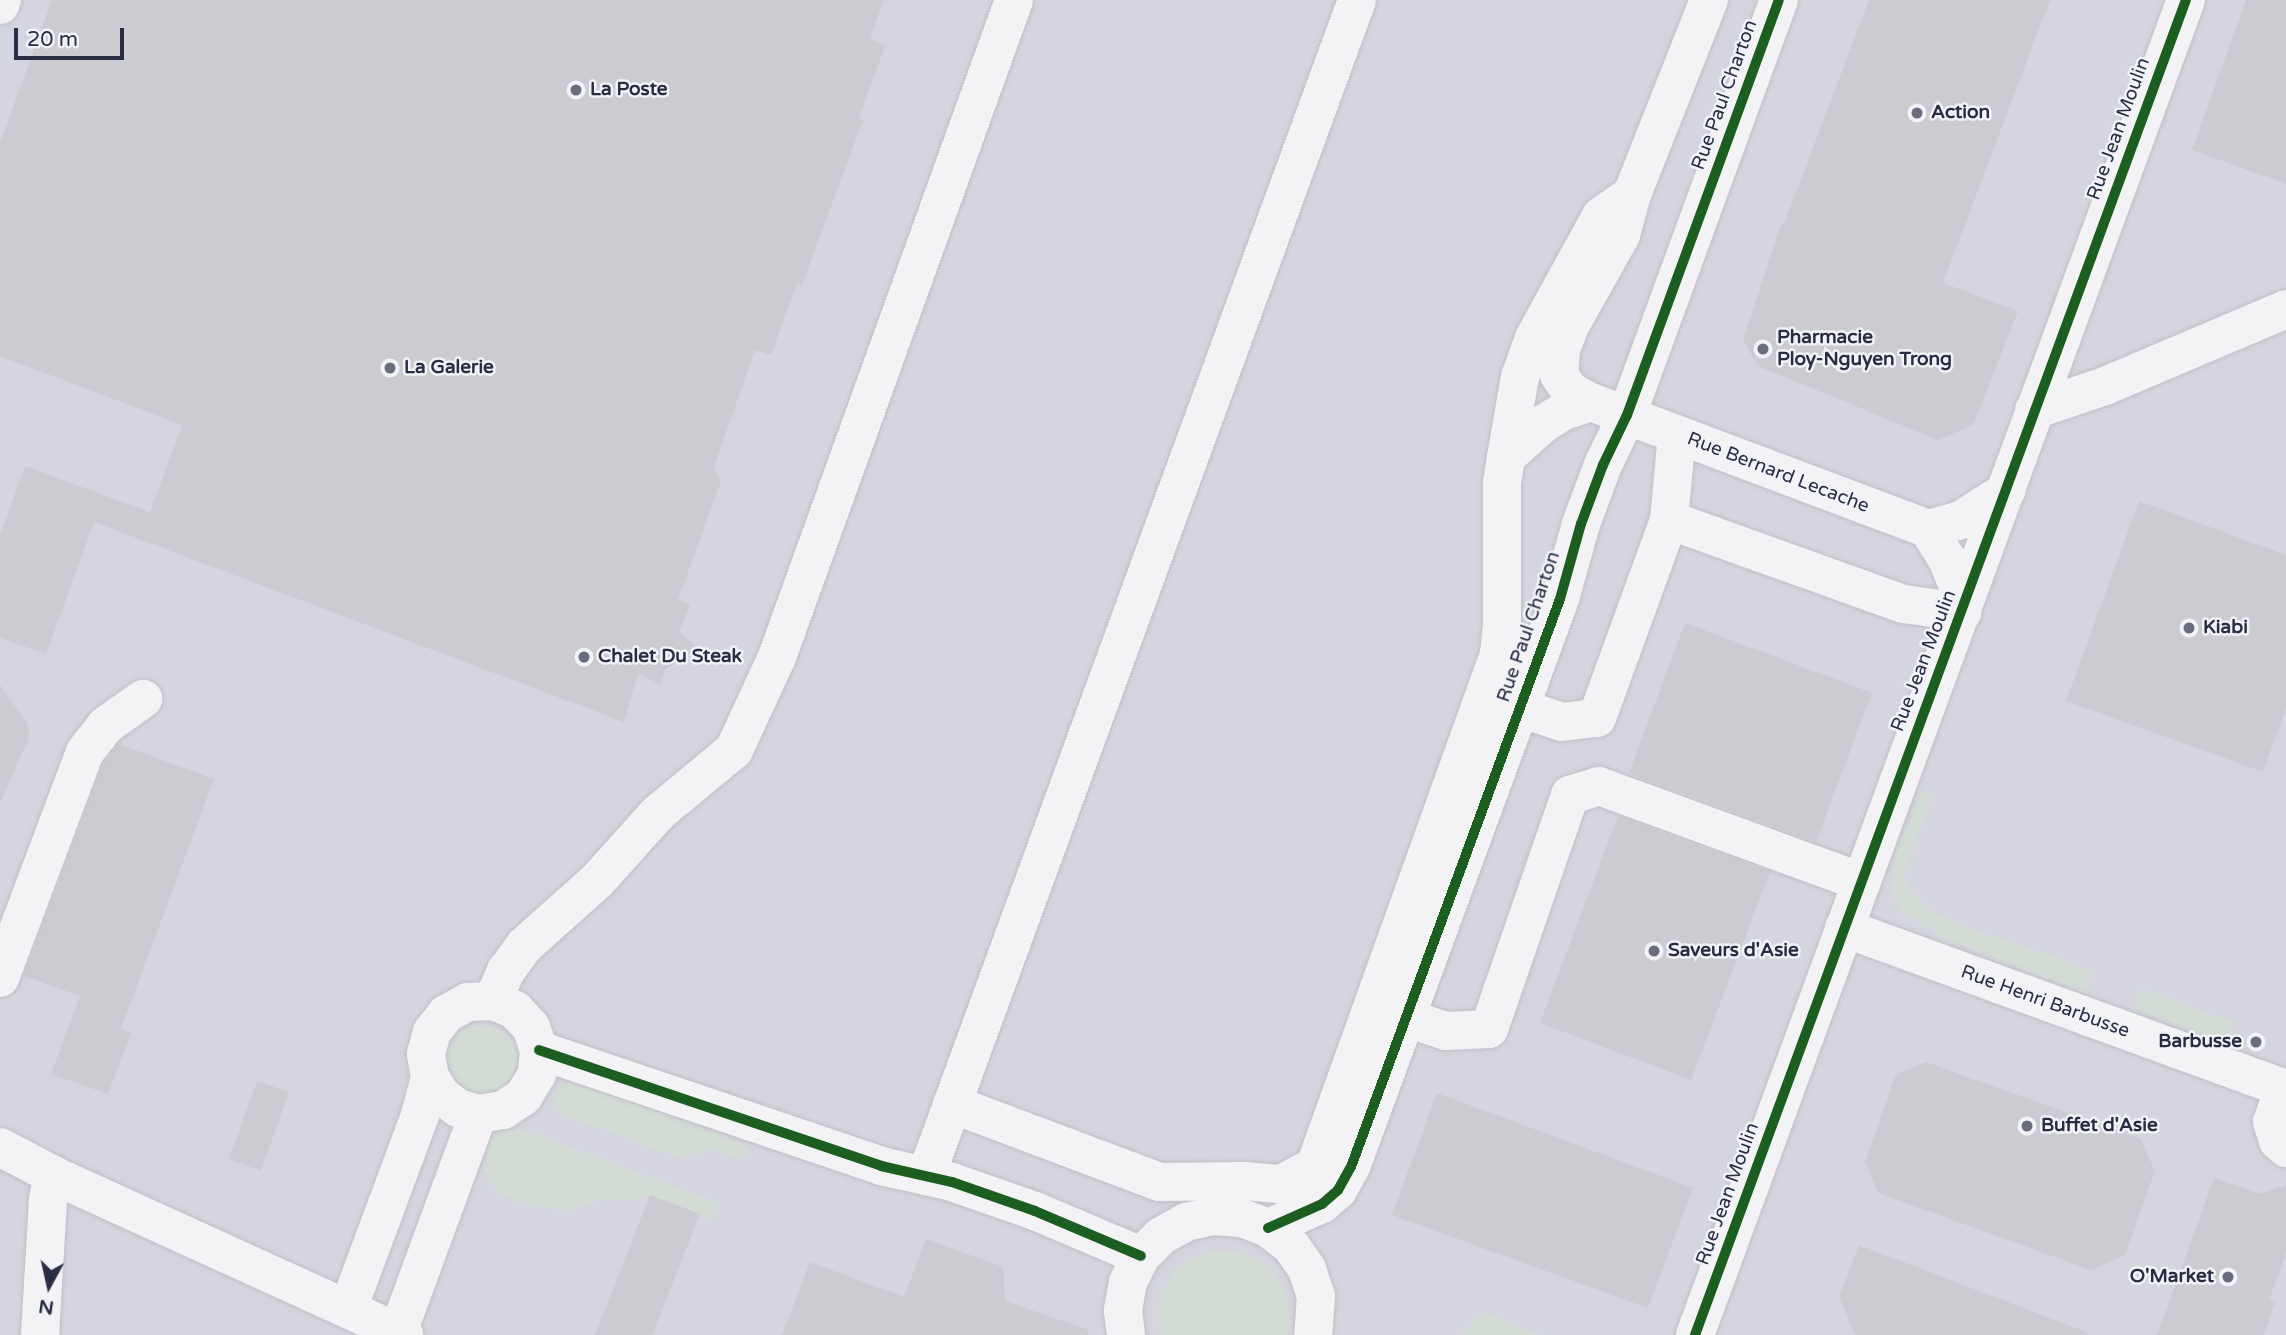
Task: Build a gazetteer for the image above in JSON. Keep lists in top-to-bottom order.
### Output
{
  "streets": {
    "street": [
      "Rue Paul Charton",
      "Rue Jean Moulin",
      "Rue Bernard Lecache",
      "Rue Henri Barbusse"
    ]
  },
  "crossings": [
    ["Rue Paul Charton", "Rue Bernard Lecache"],
    ["Rue Jean Moulin", "Rue Henri Barbusse"]
  ],
  "places": [
    "La Poste",
    "Action",
    "Pharmacie Ploy-Nguyen Trong",
    "La Galerie",
    "Kiabi",
    "Chalet Du Steak",
    "Saveurs d'Asie",
    "Barbusse",
    "Buffet d'Asie",
    "O'Market"
  ],
  "scale_bar": "20 m",
  "north": "bottom"
}
